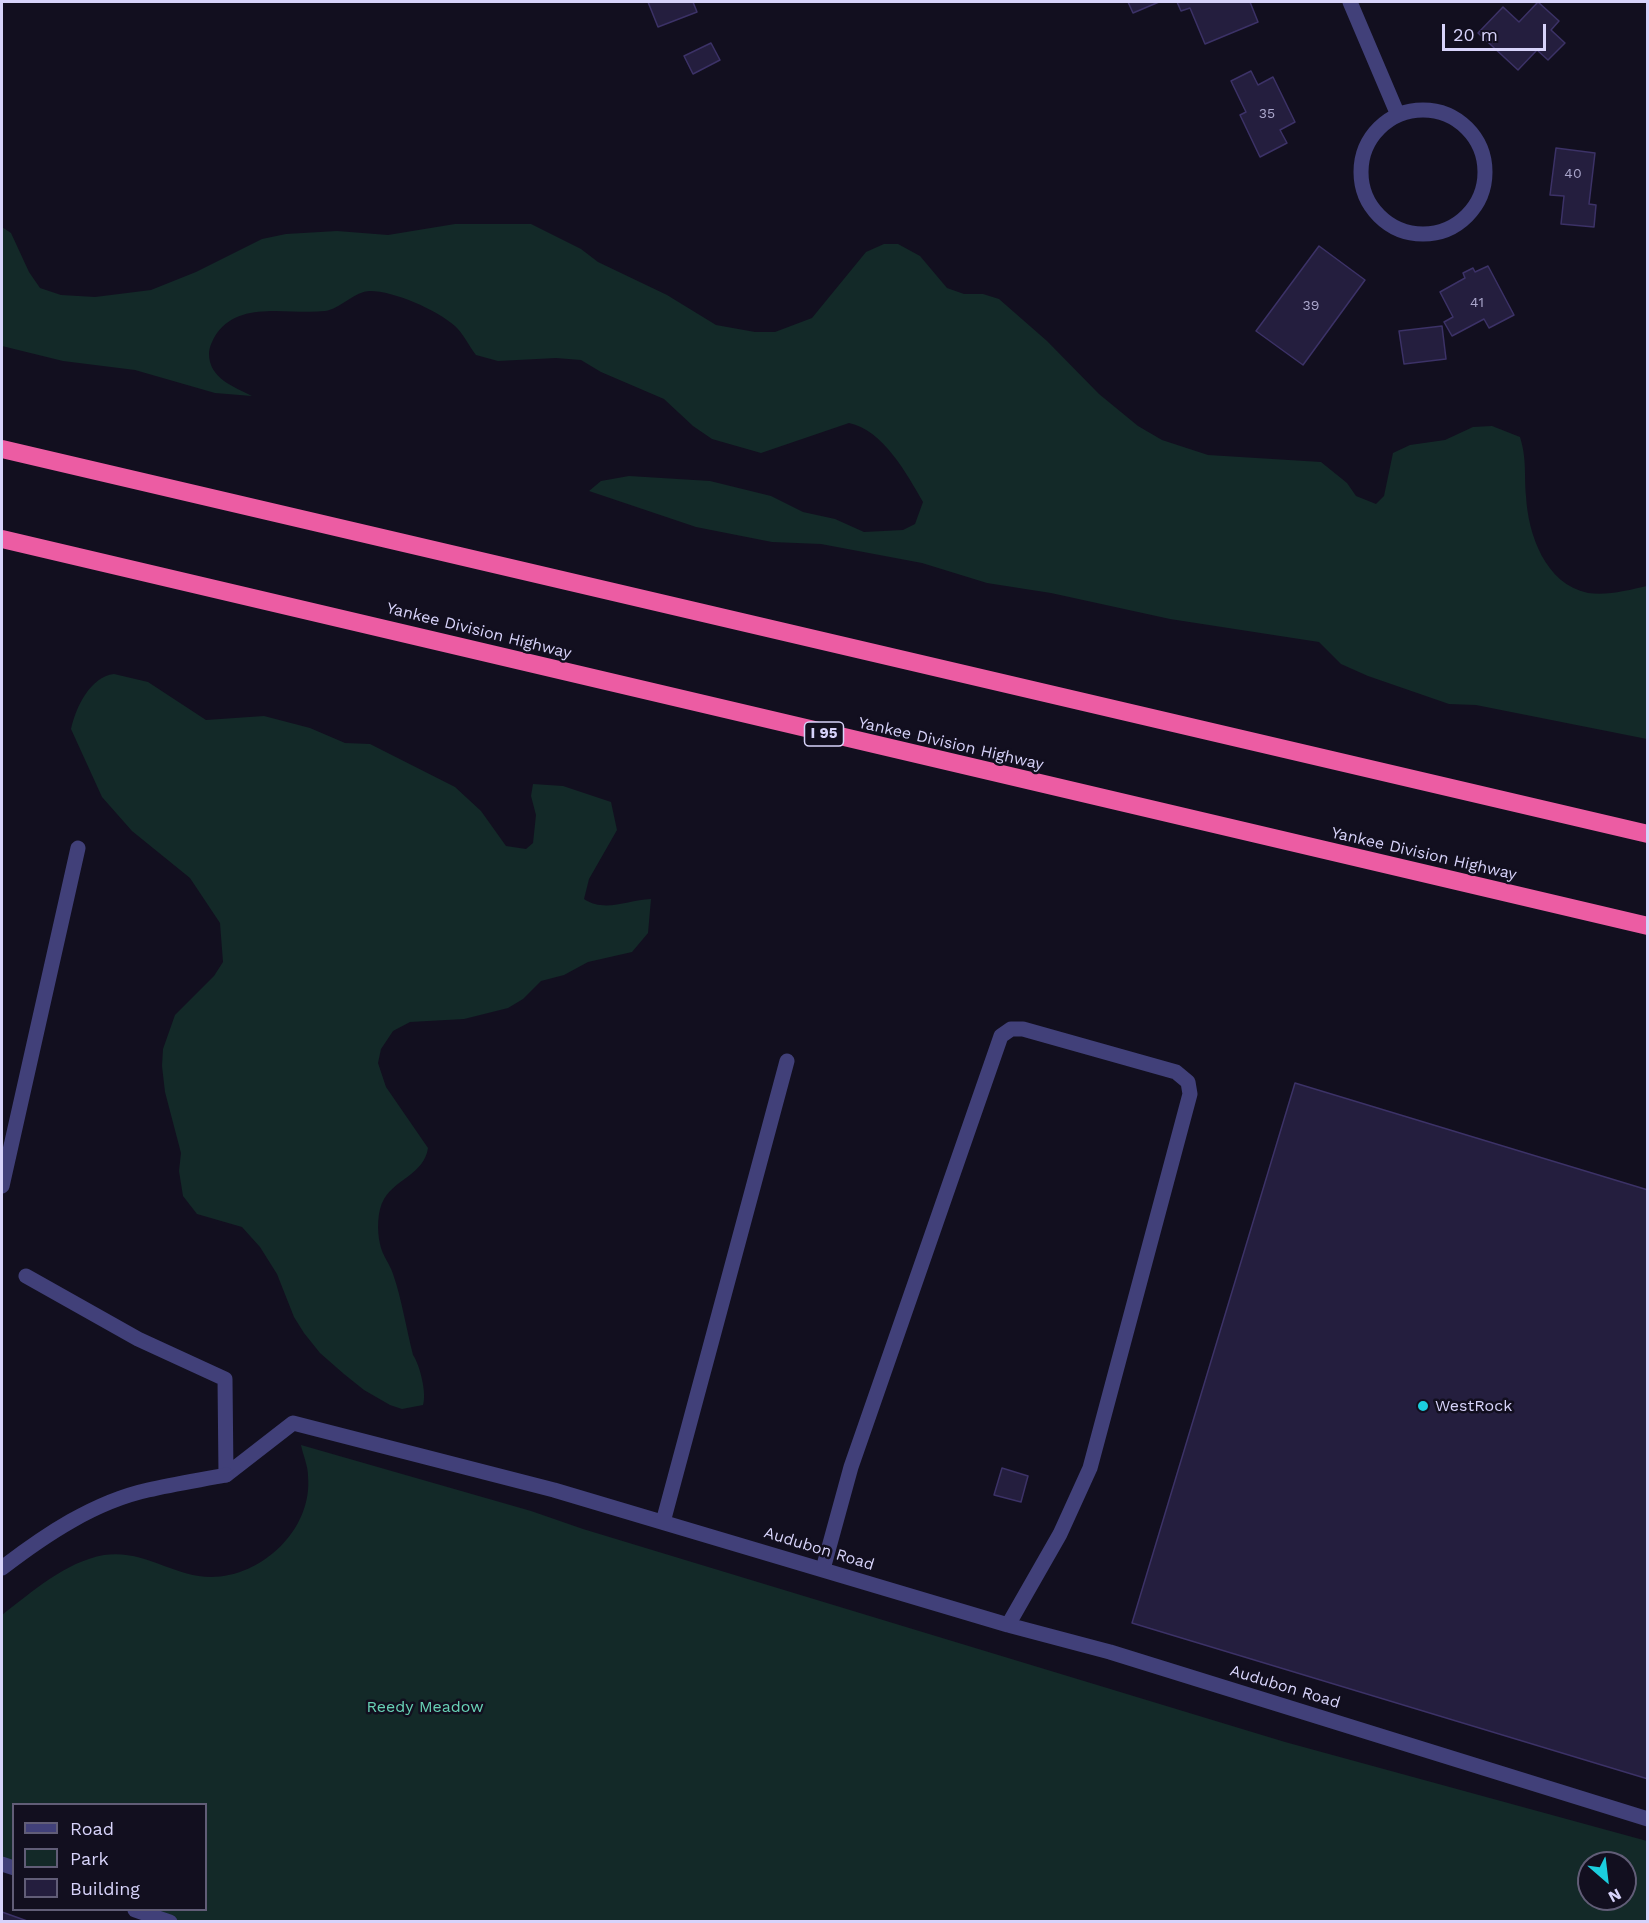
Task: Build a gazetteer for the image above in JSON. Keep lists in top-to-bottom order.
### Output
{
  "streets": {
    "highway": ["Yankee Division Highway", "I 95"],
    "street": ["Audubon Road"]
  },
  "parks": ["Reedy Meadow"],
  "places": ["WestRock"],
  "house_numbers": [
    "35",
    "40",
    "41",
    "39"
  ],
  "legend": ["Road", "Park", "Building"],
  "scale_bar": "20 m",
  "north": "bottom right"
}
